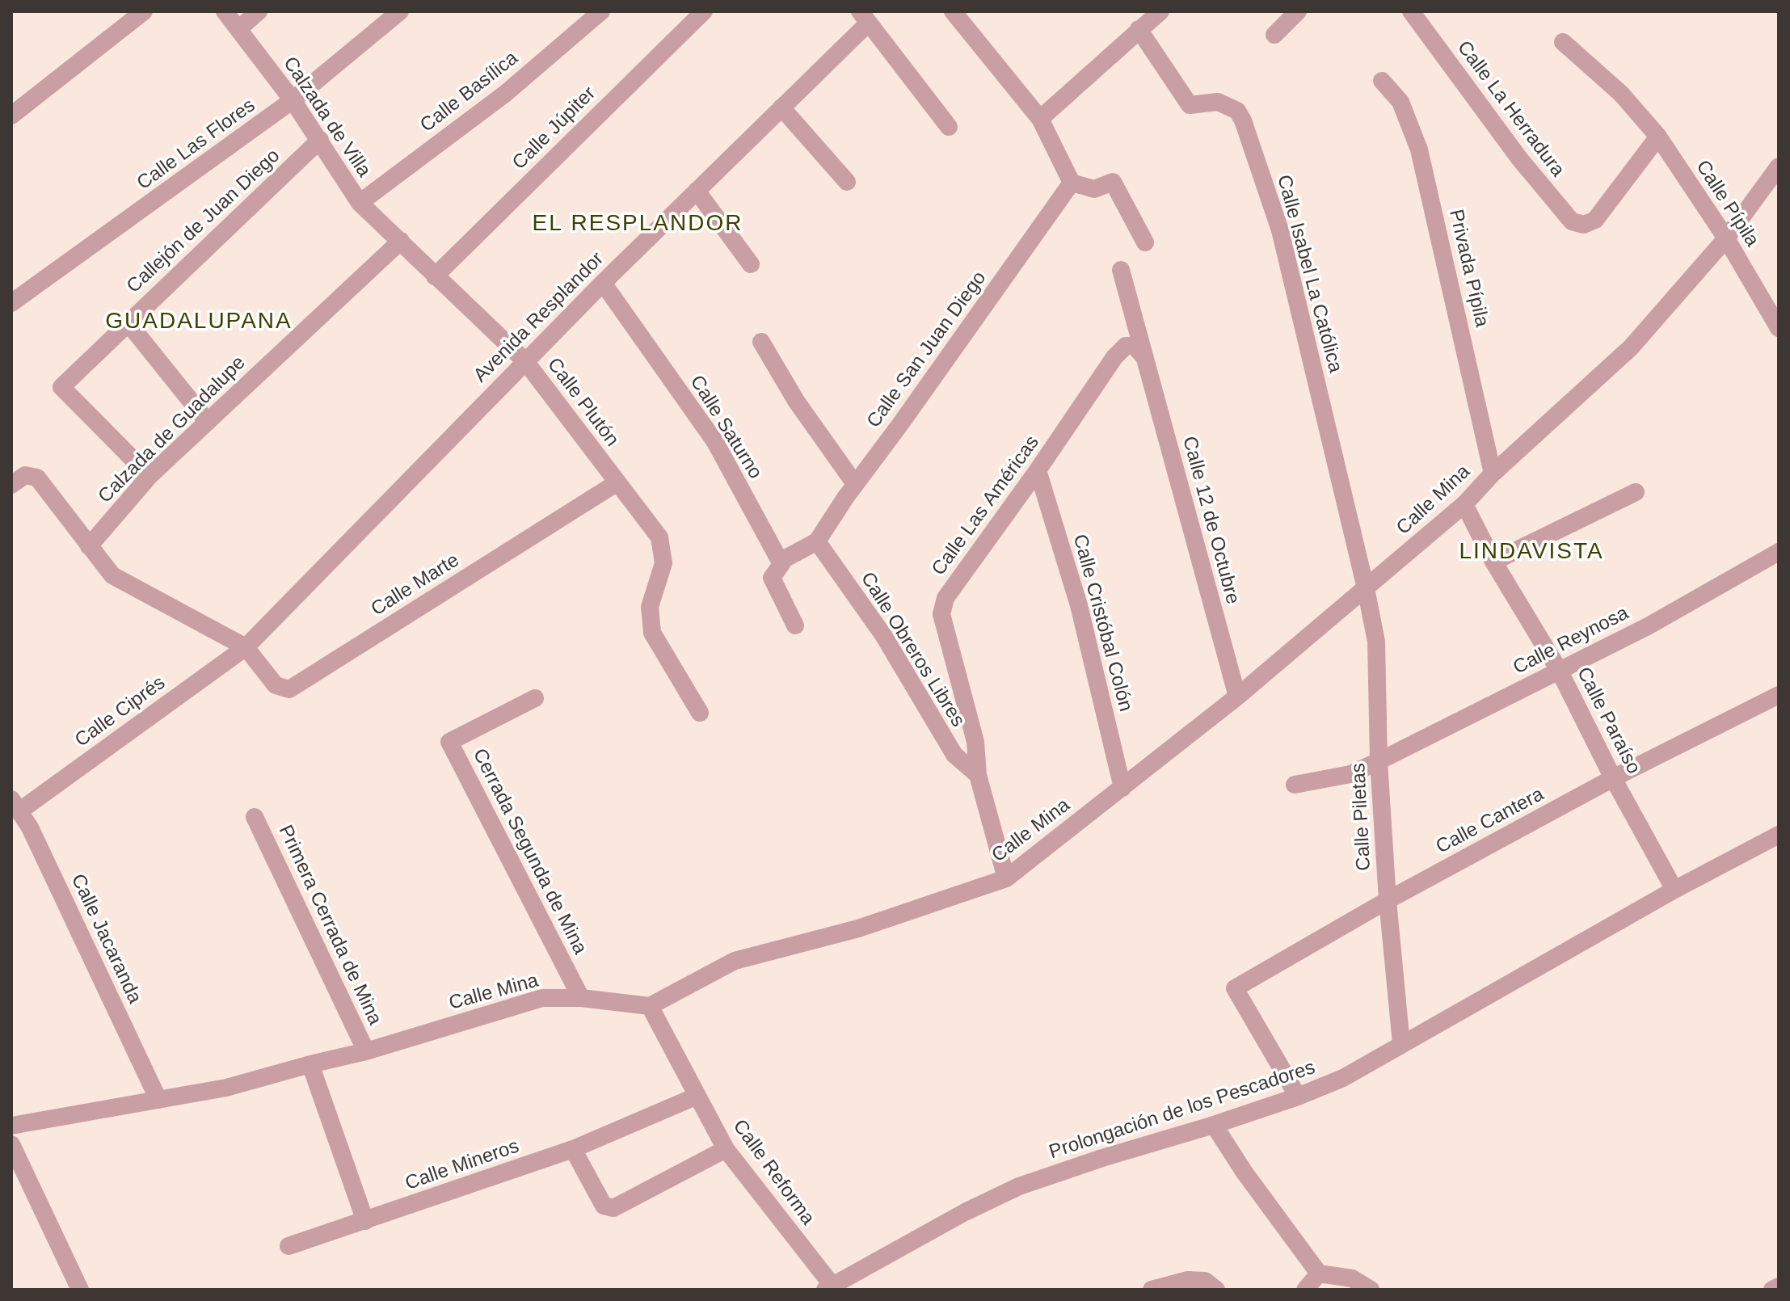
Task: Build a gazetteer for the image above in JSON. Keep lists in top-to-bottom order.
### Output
{
  "streets": {
    "street": [
      "Calle Basílica",
      "Calle La Herradura",
      "Calzada de Villa",
      "Calle Júpiter",
      "Calle Las Flores",
      "Calle Pípila",
      "Callejón de Juan Diego",
      "Privada Pípila",
      "Calle Isabel La Católica",
      "Avenida Resplandor",
      "Calle San Juan Diego",
      "Calle Plutón",
      "Calle Saturno",
      "Calzada de Guadalupe",
      "Calle Mina",
      "Calle Las Américas",
      "Calle 12 de Octubre",
      "Calle Marte",
      "Calle Cristóbal Colón",
      "Calle Reynosa",
      "Calle Obreros Libres",
      "Calle Ciprés",
      "Calle Paraíso",
      "Calle Piletas",
      "Calle Cantera",
      "Cerrada Segunda de Mina",
      "Primera Cerrada de Mina",
      "Calle Jacaranda",
      "Prolongación de los Pescadores",
      "Calle Mineros",
      "Calle Reforma"
    ]
  },
  "crossings": [
    ["Calle Basílica", "Calzada de Villa"],
    ["Calle La Herradura", "Calle Pípila"],
    ["Calzada de Villa", "Calle Las Flores"],
    ["Calzada de Villa", "Callejón de Juan Diego"],
    ["Calzada de Villa", "Calle Plutón"],
    ["Calzada de Villa", "Calzada de Guadalupe"],
    ["Calle Júpiter", "Calle Plutón"],
    ["Calle Pípila", "Calle Mina"],
    ["Callejón de Juan Diego", "Calzada de Guadalupe"],
    ["Privada Pípila", "Calle Mina"],
    ["Calle Isabel La Católica", "Calle Mina"],
    ["Calle Isabel La Católica", "Calle Piletas"],
    ["Avenida Resplandor", "Calle Plutón"],
    ["Avenida Resplandor", "Calle Saturno"],
    ["Avenida Resplandor", "Calle Marte"],
    ["Avenida Resplandor", "Calle Ciprés"],
    ["Calle San Juan Diego", "Calle Obreros Libres"],
    ["Calle Plutón", "Calzada de Guadalupe"],
    ["Calle Plutón", "Calle Marte"],
    ["Calle Mina", "Calle Las Américas"],
    ["Calle Mina", "Calle 12 de Octubre"],
    ["Calle Mina", "Calle Cristóbal Colón"],
    ["Calle Mina", "Calle Paraíso"],
    ["Calle Mina", "Calle Piletas"],
    ["Calle Mina", "Cerrada Segunda de Mina"],
    ["Calle Mina", "Primera Cerrada de Mina"],
    ["Calle Mina", "Calle Jacaranda"],
    ["Calle Mina", "Calle Reforma"],
    ["Calle Las Américas", "Calle 12 de Octubre"],
    ["Calle Las Américas", "Calle Cristóbal Colón"],
    ["Calle Las Américas", "Calle Obreros Libres"],
    ["Calle Marte", "Calle Ciprés"],
    ["Calle Reynosa", "Calle Paraíso"],
    ["Calle Reynosa", "Calle Piletas"],
    ["Calle Ciprés", "Calle Jacaranda"],
    ["Calle Paraíso", "Calle Cantera"],
    ["Calle Paraíso", "Prolongación de los Pescadores"],
    ["Calle Piletas", "Calle Cantera"],
    ["Calle Piletas", "Prolongación de los Pescadores"],
    ["Calle Cantera", "Prolongación de los Pescadores"],
    ["Prolongación de los Pescadores", "Calle Reforma"],
    ["Calle Mineros", "Calle Reforma"]
  ],
  "districts": ["EL RESPLANDOR", "GUADALUPANA", "LINDAVISTA"]
}
